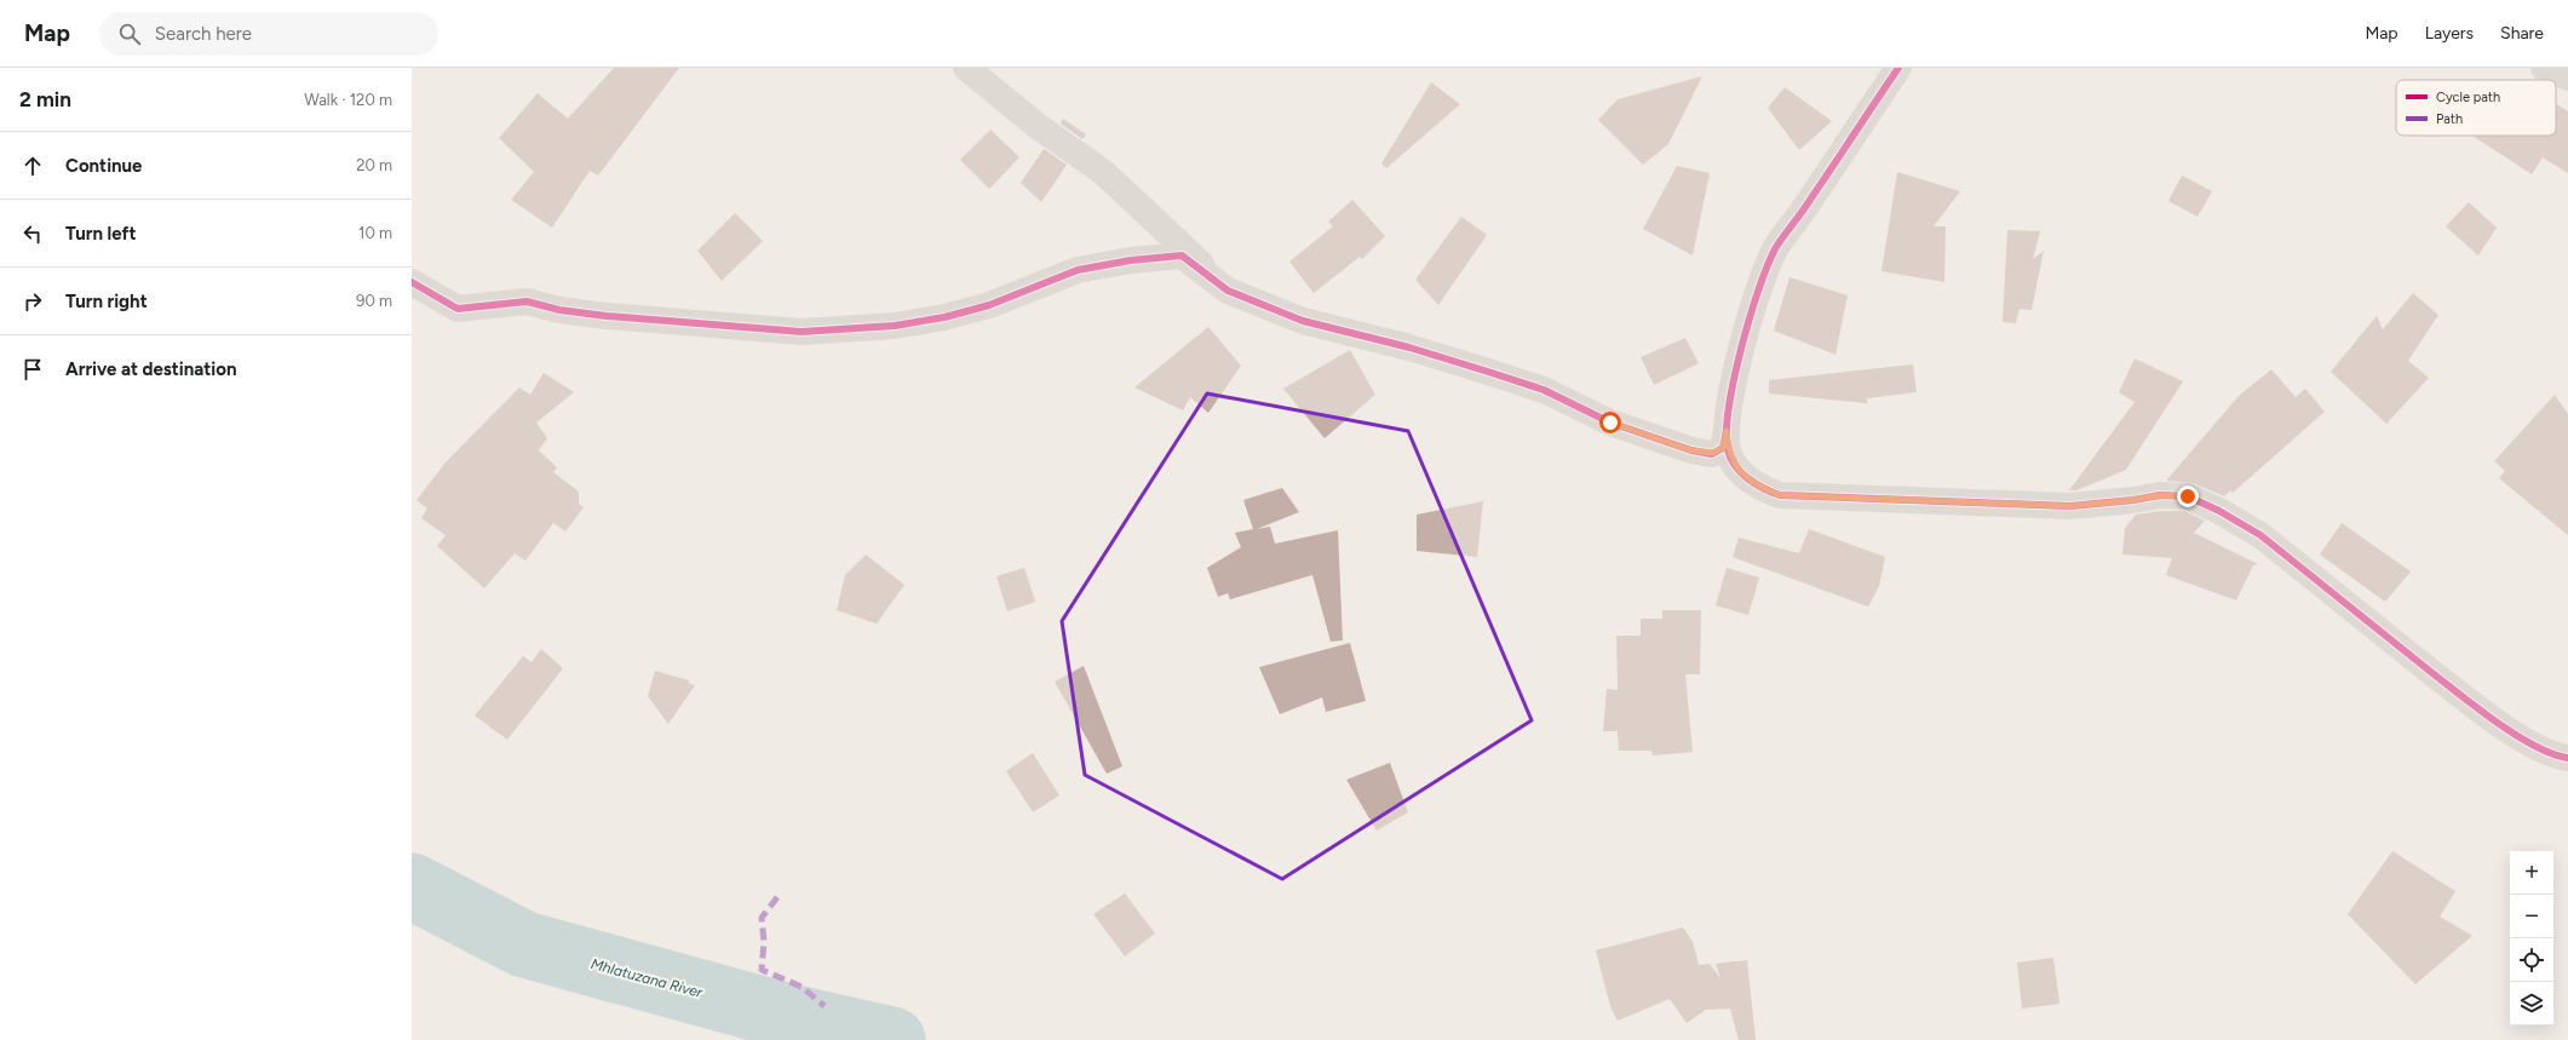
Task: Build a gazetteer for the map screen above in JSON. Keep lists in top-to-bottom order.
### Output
{
  "water": ["Mhlatuzana River"],
  "legend": ["Cycle path", "Path"],
  "page": {
    "header": "Map",
    "search": "Search here",
    "nav": ["Map", "Layers", "Share"],
    "heading": ["2 min", "Walk · 120 m"],
    "list": [
      ["Continue", "20 m"],
      ["Turn left", "10 m"],
      ["Turn right", "90 m"],
      "Arrive at destination"
    ],
    "map_buttons": ["+", "−"]
  }
}
